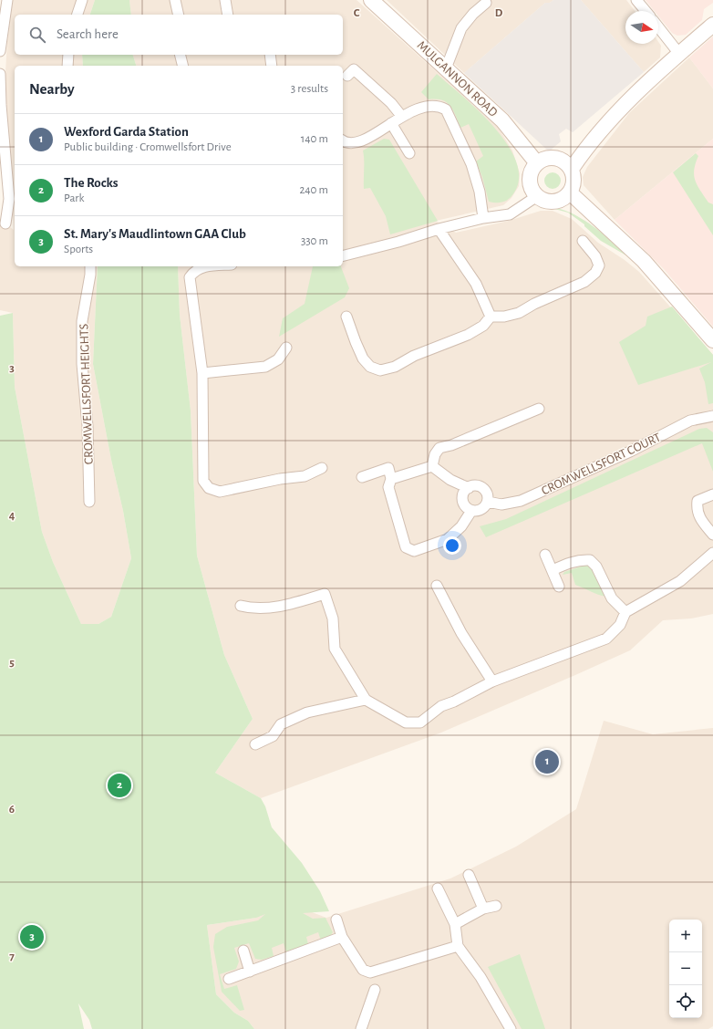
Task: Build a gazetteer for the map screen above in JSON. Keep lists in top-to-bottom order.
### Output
{
  "streets": {
    "street": ["MULGANNON ROAD", "CROMWELLSFORT HEIGHTS", "CROMWELLSFORT COURT"]
  },
  "north": "right",
  "page": {
    "search": "Search here",
    "heading": ["Nearby", "3 results"],
    "list": [
      {
        "mark": "1",
        "name": "Wexford Garda Station",
        "note": "Public building · Cromwellsfort Drive",
        "value": "140 m"
      },
      {
        "mark": "2",
        "name": "The Rocks",
        "note": "Park",
        "value": "240 m"
      },
      {
        "mark": "3",
        "name": "St. Mary's Maudlintown GAA Club",
        "note": "Sports",
        "value": "330 m"
      }
    ],
    "pins": ["1", "2", "3"],
    "map_buttons": ["+", "−"]
  },
  "grid": {
    "columns": ["C", "D"],
    "rows": [
      "3",
      "4",
      "5",
      "6",
      "7"
    ]
  }
}
